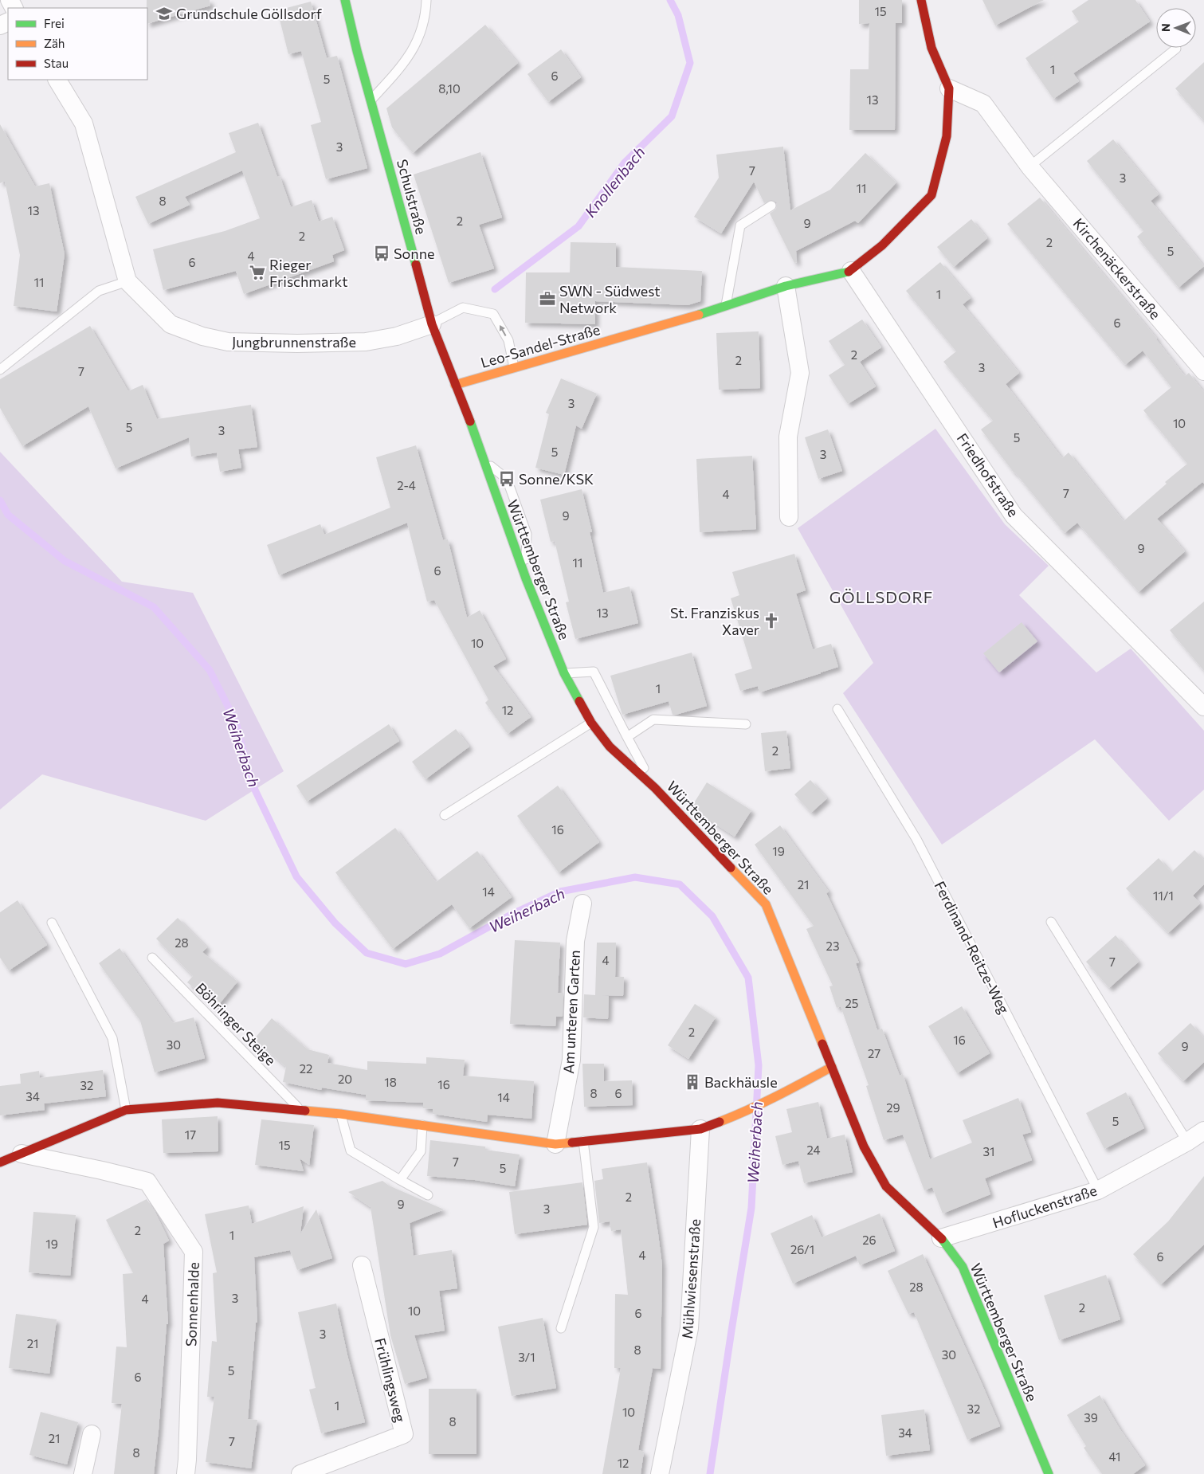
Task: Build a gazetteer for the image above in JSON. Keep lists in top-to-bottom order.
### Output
{
  "streets": {
    "street": [
      "Schulstraße",
      "Kirchenäckerstraße",
      "Jungbrunnenstraße",
      "Leo-Sandel-Straße",
      "Friedhofstraße",
      "Württemberger Straße",
      "Am unteren Garten",
      "Hofluckenstraße",
      "Mühlwiesenstraße",
      "Sonnenhalde",
      "Frühlingsweg"
    ],
    "lane": ["Ferdinand-Reitze-Weg", "Böhringer Steige"]
  },
  "crossings": [
    ["Schulstraße", "Jungbrunnenstraße"],
    ["Schulstraße", "Württemberger Straße"],
    ["Kirchenäckerstraße", "Leo-Sandel-Straße"],
    ["Jungbrunnenstraße", "Württemberger Straße"],
    ["Leo-Sandel-Straße", "Friedhofstraße"],
    ["Leo-Sandel-Straße", "Württemberger Straße"],
    ["Württemberger Straße", "Hofluckenstraße"],
    ["Ferdinand-Reitze-Weg", "Hofluckenstraße"]
  ],
  "districts": ["GÖLLSDORF"],
  "water": ["Knollenbach", "Weiherbach"],
  "places": {
    "school or university": ["Grundschule Göllsdorf"],
    "bus stop": ["Sonne", "Sonne/KSK"],
    "supermarket": ["Rieger Frischmarkt"],
    "office": ["SWN - Südwest Network"],
    "church": ["St. Franziskus Xaver"],
    "building": ["Backhäusle"]
  },
  "house_numbers": [
    "15",
    "1",
    "6",
    "5",
    "8,10",
    "13",
    "3",
    "7",
    "3",
    "11",
    "8",
    "13",
    "2",
    "9",
    "2",
    "2",
    "5",
    "4",
    "6",
    "11",
    "1",
    "6",
    "2",
    "2",
    "3",
    "7",
    "3",
    "10",
    "5",
    "3",
    "5",
    "5",
    "3",
    "2-4",
    "7",
    "4",
    "9",
    "9",
    "11",
    "6",
    "13",
    "10",
    "1",
    "12",
    "2",
    "16",
    "19",
    "21",
    "14",
    "11/1",
    "28",
    "23",
    "4",
    "7",
    "25",
    "2",
    "16",
    "30",
    "9",
    "27",
    "22",
    "20",
    "18",
    "16",
    "32",
    "8",
    "6",
    "34",
    "14",
    "29",
    "5",
    "17",
    "15",
    "24",
    "31",
    "7",
    "5",
    "2",
    "9",
    "3",
    "2",
    "1",
    "26",
    "19",
    "26/1",
    "4",
    "6",
    "28",
    "3",
    "4",
    "2",
    "10",
    "6",
    "3",
    "21",
    "8",
    "30",
    "3/1",
    "5",
    "6",
    "1",
    "32",
    "10",
    "39",
    "8",
    "34",
    "21",
    "7",
    "8",
    "41",
    "12"
  ],
  "legend": ["Frei", "Zäh", "Stau"],
  "north": "left"
}
